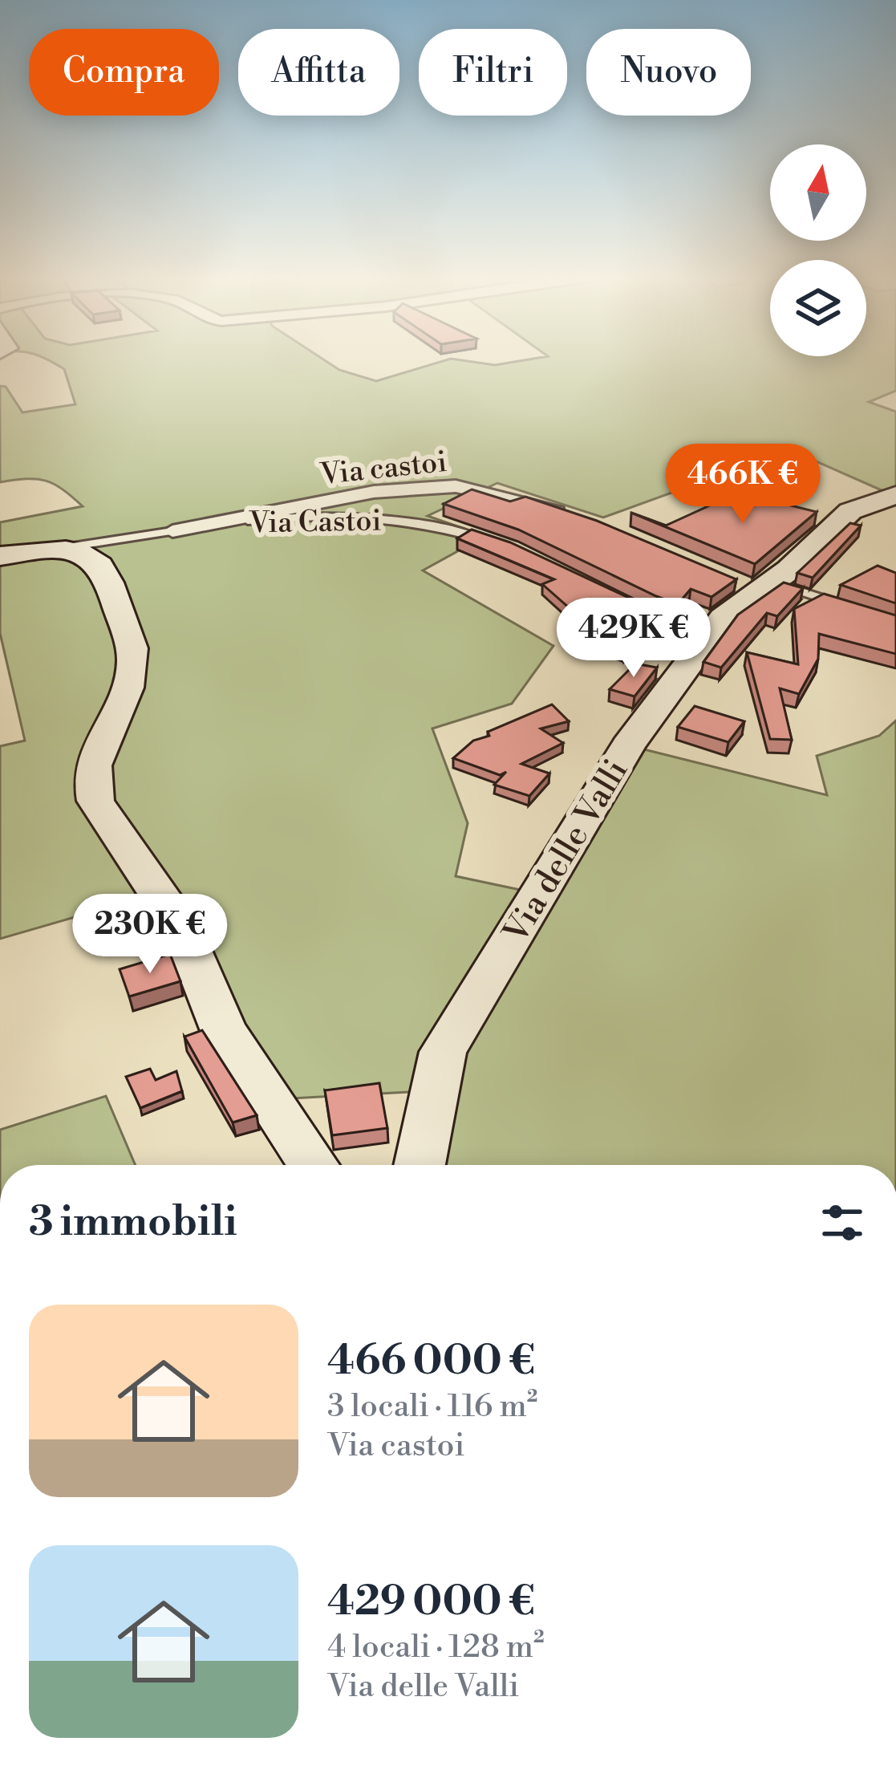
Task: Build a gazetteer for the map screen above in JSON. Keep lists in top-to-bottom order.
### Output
{
  "streets": {
    "street": ["Via castoi", "Via Castoi", "Via delle Valli"]
  },
  "crossings": [
    ["Via castoi", "Via Castoi"]
  ],
  "north": "top",
  "page": {
    "chip": [
      "Compra",
      "Affitta",
      "Filtri",
      "Nuovo"
    ],
    "price": ["466K €", "429K €", "230K €"],
    "heading": "3 immobili",
    "list": [
      {
        "name": "466 000 €",
        "note": "3 locali · 116 m² · Via castoi"
      },
      {
        "name": "429 000 €",
        "note": "4 locali · 128 m² · Via delle Valli"
      }
    ]
  }
}
